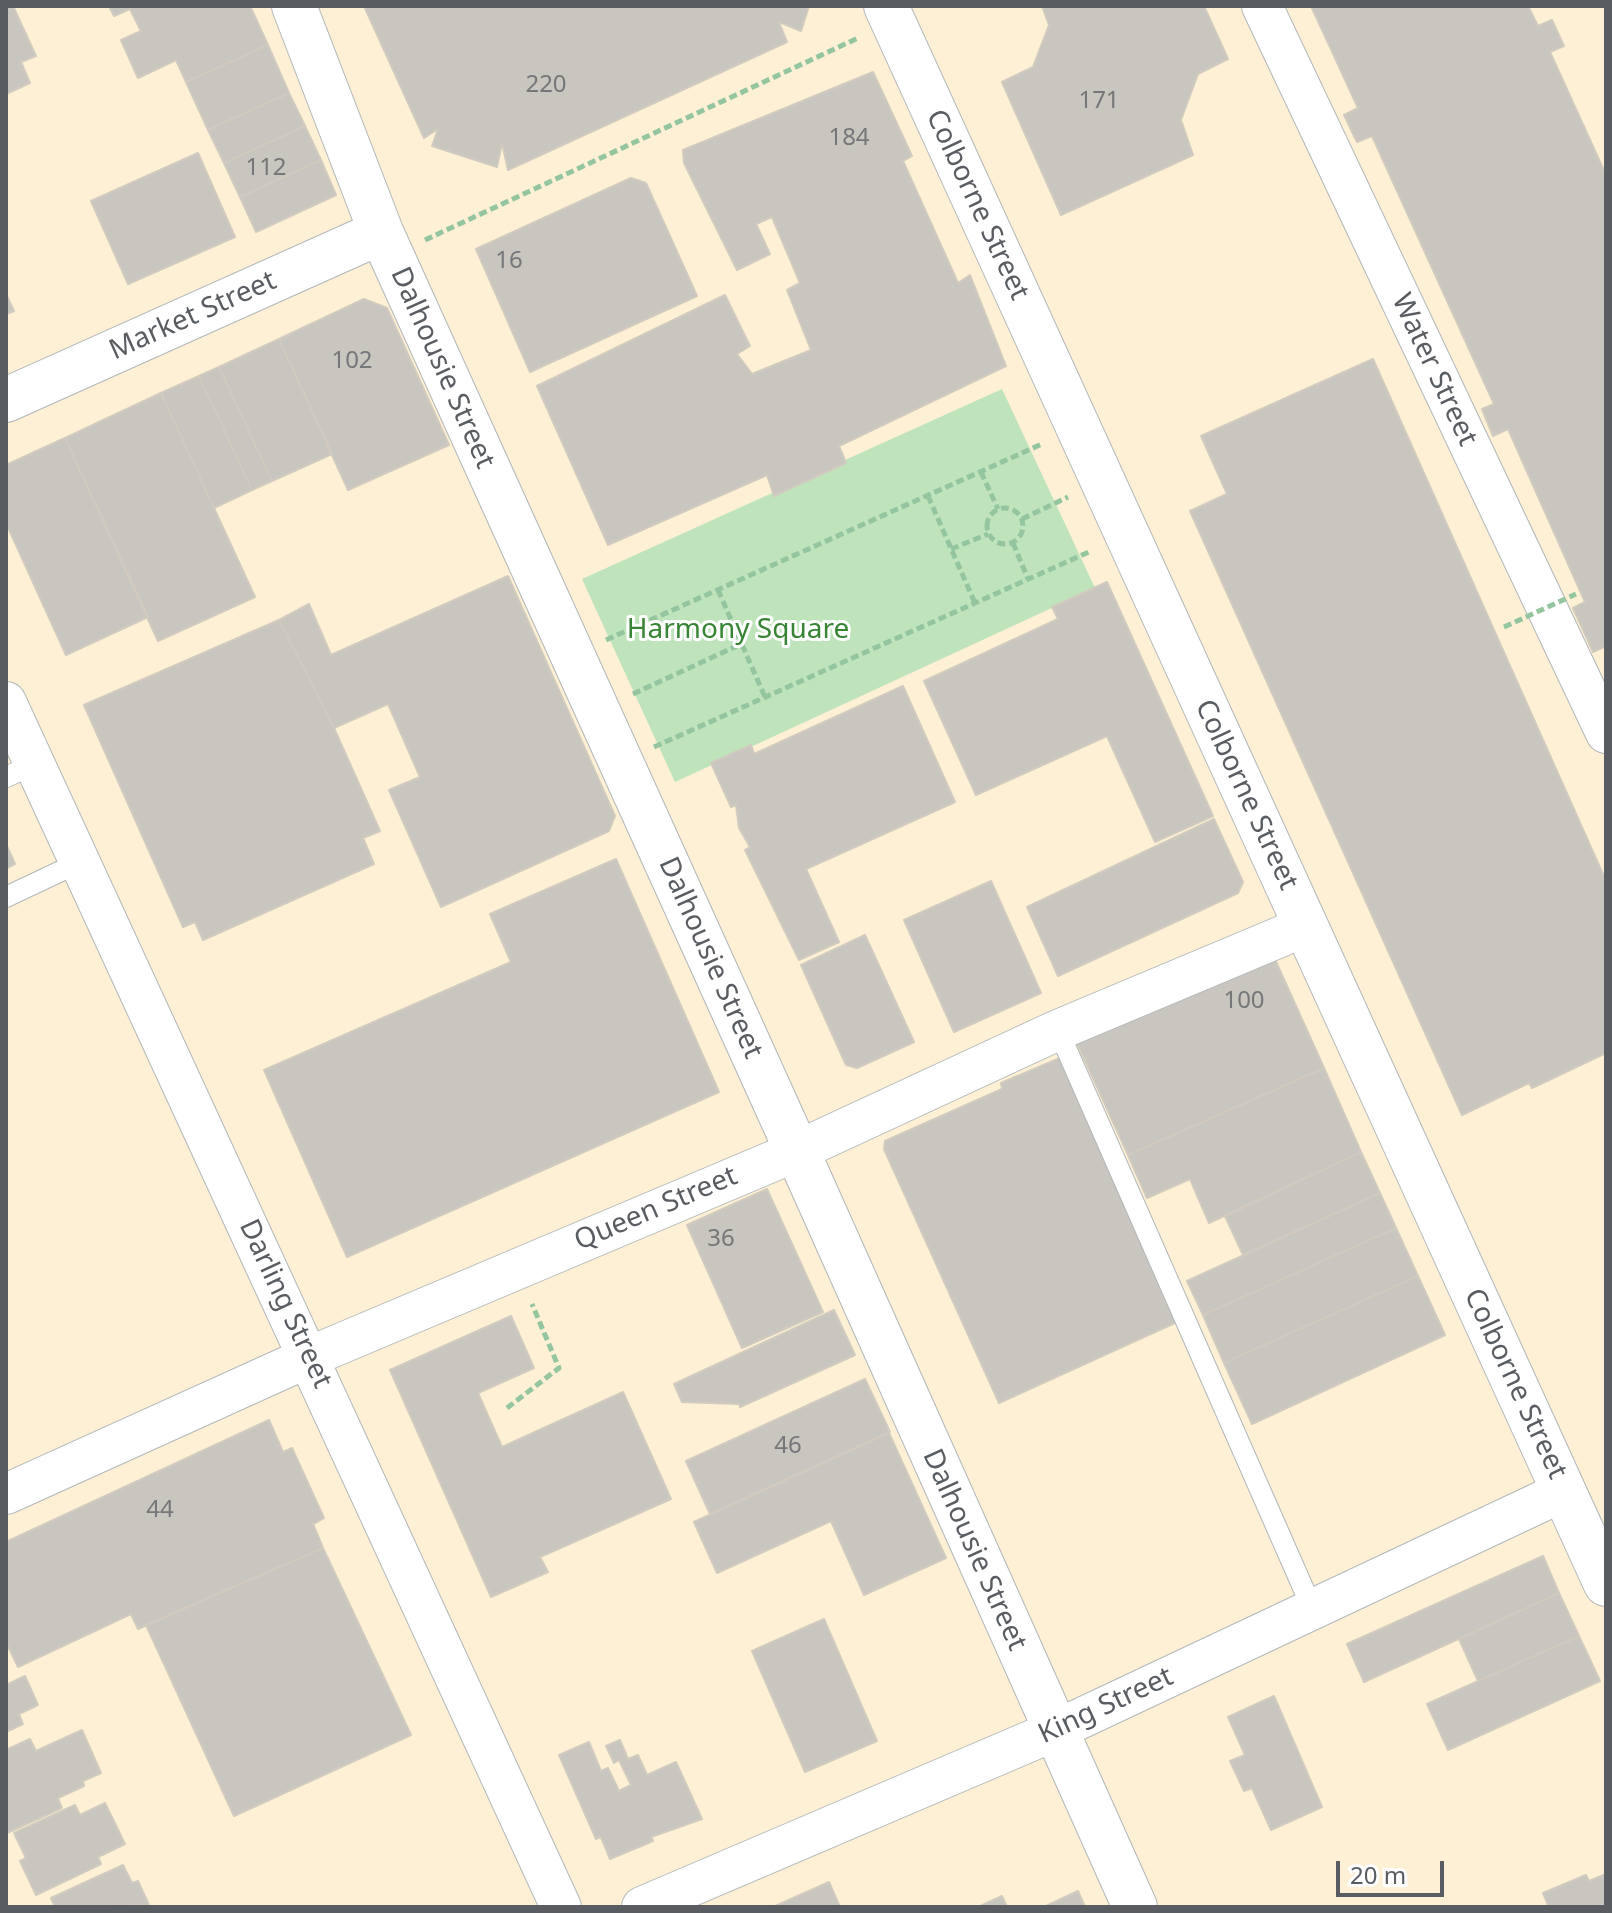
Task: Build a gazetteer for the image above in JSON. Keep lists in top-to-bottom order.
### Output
{
  "streets": {
    "main road": ["Colborne Street", "Market Street", "Dalhousie Street"],
    "street": [
      "Water Street",
      "Queen Street",
      "Darling Street",
      "King Street"
    ]
  },
  "crossings": [
    ["Colborne Street", "Queen Street"],
    ["Colborne Street", "King Street"],
    ["Market Street", "Dalhousie Street"],
    ["Dalhousie Street", "Queen Street"],
    ["Dalhousie Street", "King Street"],
    ["Queen Street", "Darling Street"]
  ],
  "parks": ["Harmony Square"],
  "house_numbers": [
    "220",
    "171",
    "184",
    "112",
    "16",
    "102",
    "100",
    "36",
    "46",
    "44"
  ],
  "scale_bar": "20 m"
}
